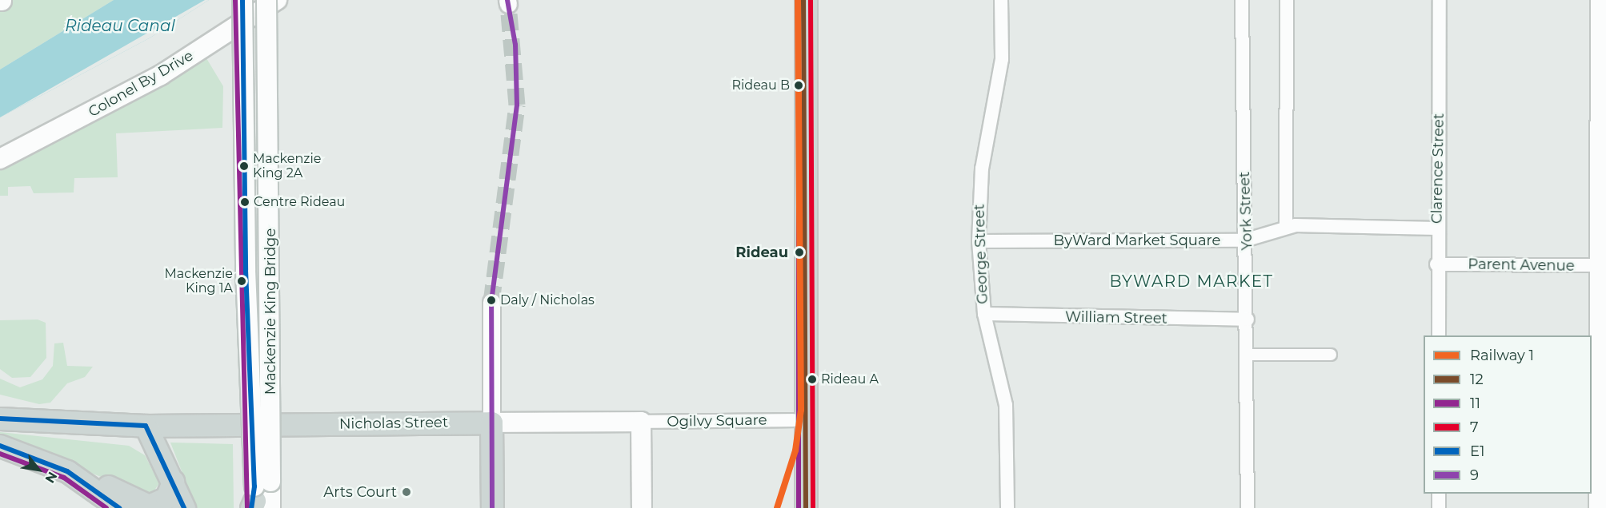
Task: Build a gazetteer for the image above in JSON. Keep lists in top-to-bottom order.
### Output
{
  "streets": {
    "main road": ["Colonel By Drive", "Mackenzie King Bridge", "Nicholas Street"],
    "street": [
      "Clarence Street",
      "York Street",
      "ByWard Market Square",
      "George Street",
      "Parent Avenue",
      "William Street",
      "Ogilvy Square"
    ]
  },
  "crossings": [
    ["Clarence Street", "ByWard Market Square"],
    ["Clarence Street", "Parent Avenue"],
    ["York Street", "ByWard Market Square"],
    ["York Street", "William Street"],
    ["ByWard Market Square", "George Street"],
    ["George Street", "William Street"],
    ["Ogilvy Square", "Nicholas Street"]
  ],
  "districts": ["BYWARD MARKET"],
  "water": ["Rideau Canal"],
  "places": [
    "Rideau B",
    "Mackenzie King 2A",
    "Centre Rideau",
    "Rideau",
    "Mackenzie King 1A",
    "Daly / Nicholas",
    "Rideau A",
    "Arts Court"
  ],
  "lines": [
    "rail line 1",
    "transit line 12",
    "transit line 11",
    "transit line 7",
    "transit line E1",
    "transit line 9"
  ],
  "legend": [
    "Railway 1",
    "12",
    "11",
    "7",
    "E1",
    "9"
  ],
  "north": "bottom right"
}
